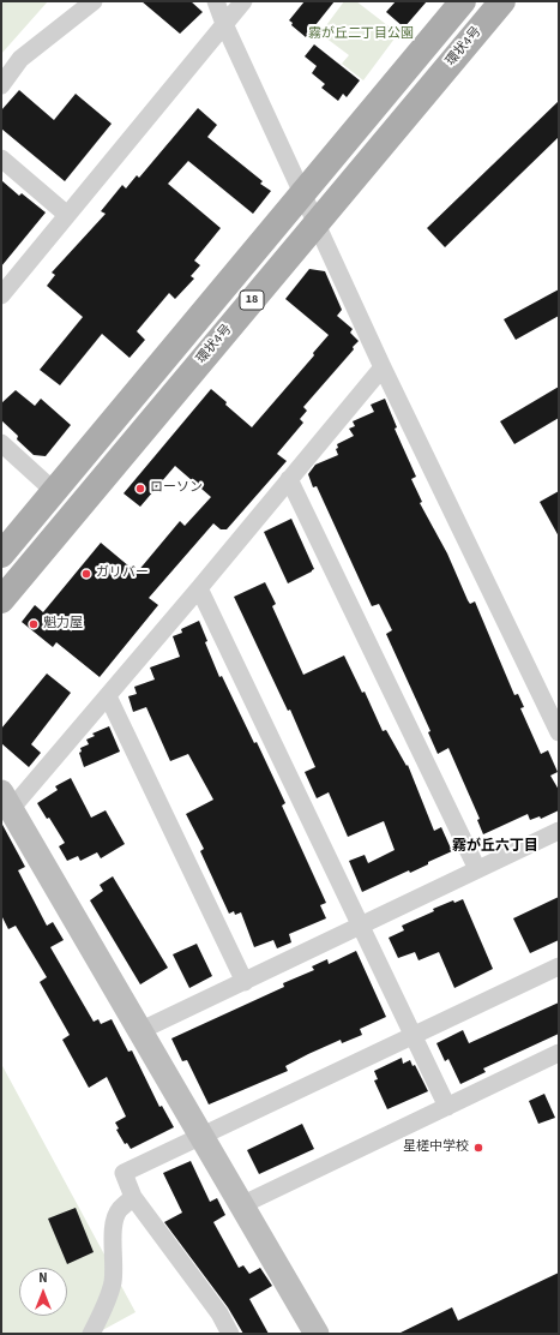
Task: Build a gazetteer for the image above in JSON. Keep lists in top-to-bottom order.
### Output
{
  "streets": {
    "main road": ["環状4号", "18"]
  },
  "districts": ["霧が丘六丁目"],
  "parks": ["霧が丘二丁目公園"],
  "places": [
    "ローソン",
    "ガリバー",
    "魁力屋",
    "星槎中学校"
  ],
  "north": "top"
}
